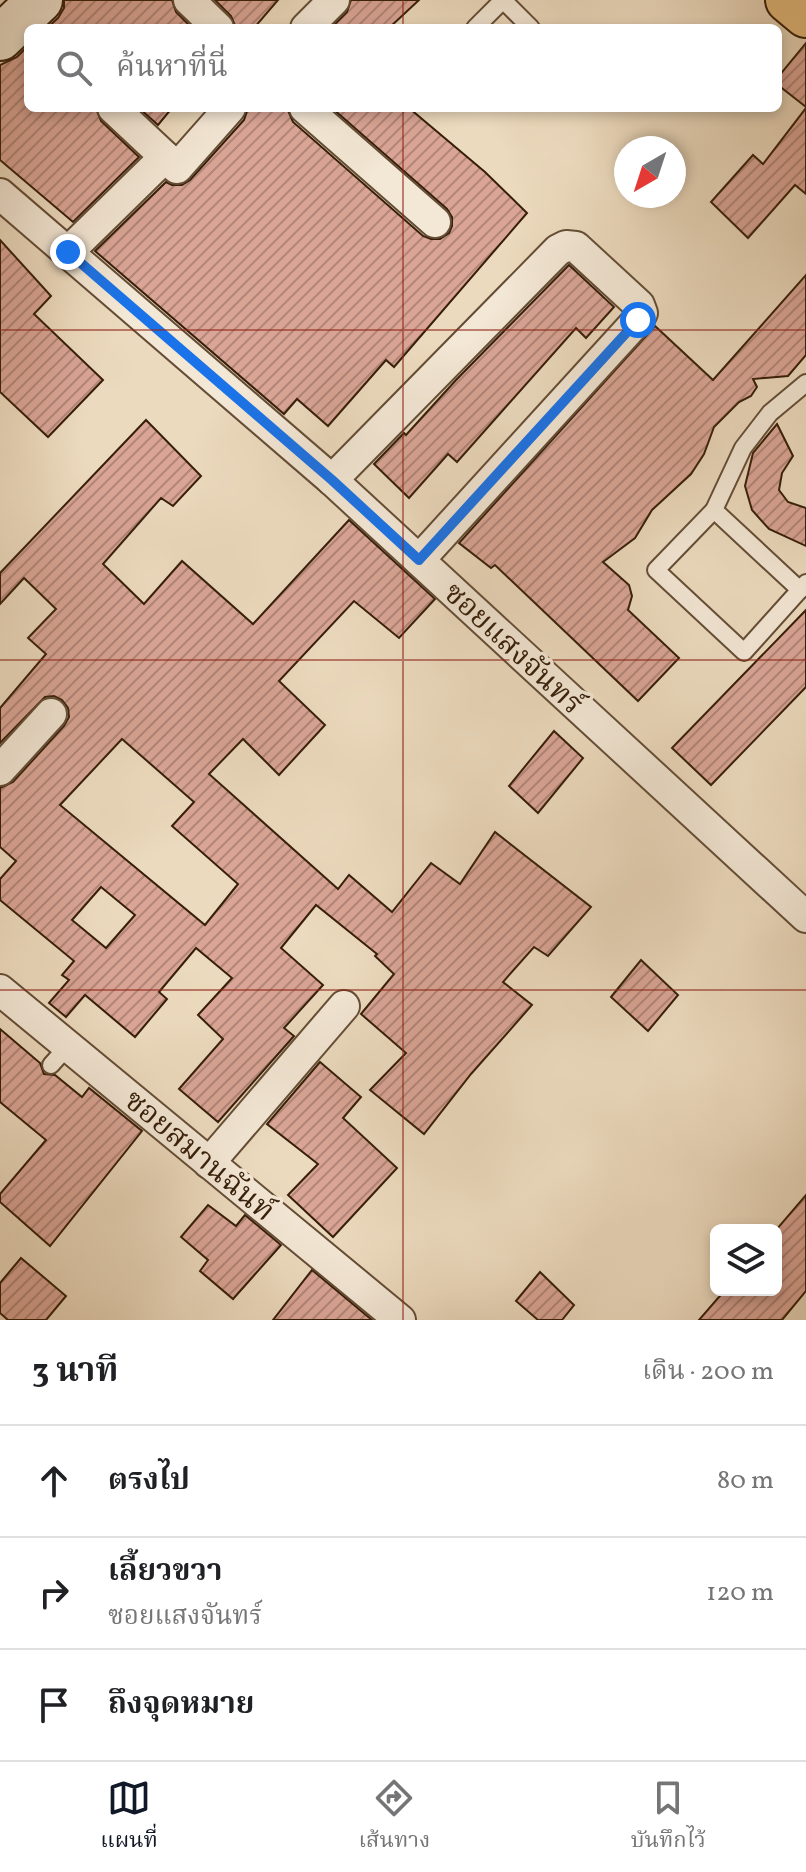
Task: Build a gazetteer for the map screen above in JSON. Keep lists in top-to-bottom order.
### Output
{
  "streets": {
    "street": ["ซอยแสงจันทร์", "ซอยสมานฉันท์"]
  },
  "north": "bottom left",
  "page": {
    "search": "ค้นหาที่นี่",
    "heading": ["3 นาที", "เดิน · 200 m"],
    "list": [
      ["ตรงไป", "80 m"],
      ["เลี้ยวขวา", "ซอยแสงจันทร์", "120 m"],
      "ถึงจุดหมาย"
    ],
    "nav": ["แผนที่", "เส้นทาง", "บันทึกไว้"]
  }
}
